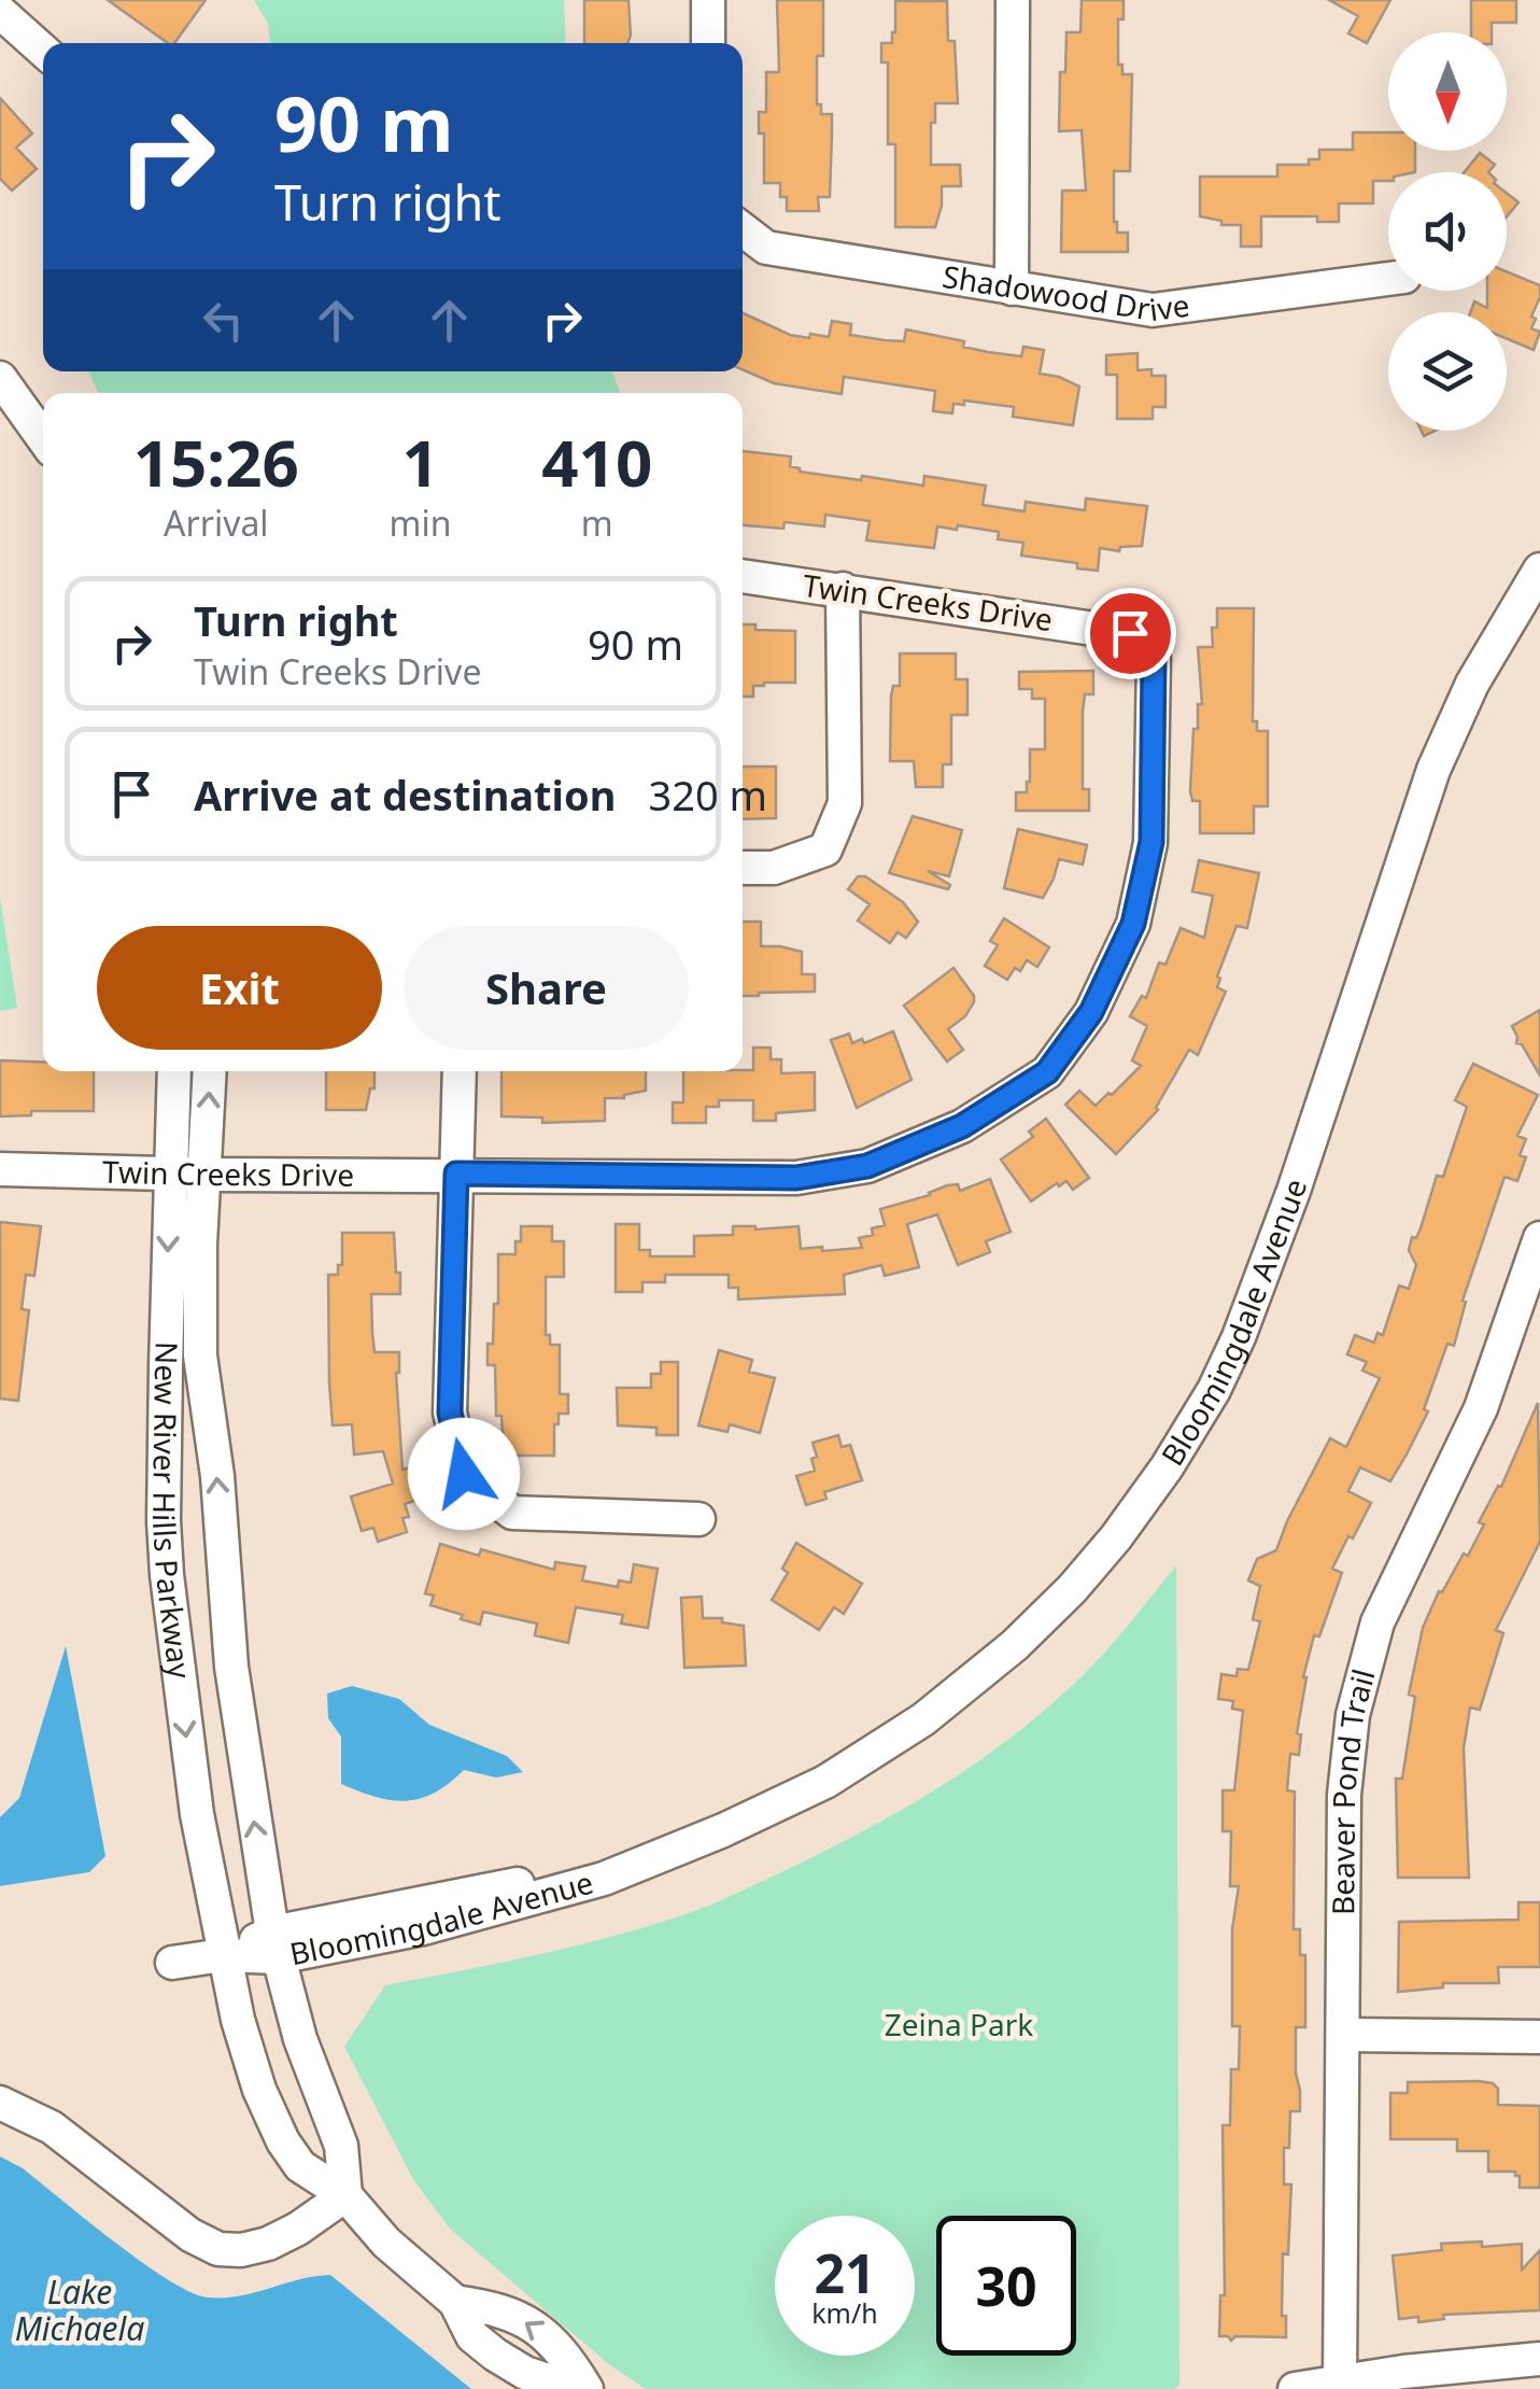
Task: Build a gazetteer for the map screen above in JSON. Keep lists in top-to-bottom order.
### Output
{
  "streets": {
    "street": [
      "Shadowood Drive",
      "Twin Creeks Drive",
      "Bloomingdale Avenue",
      "New River Hills Parkway",
      "Beaver Pond Trail"
    ]
  },
  "crossings": [
    ["Twin Creeks Drive", "New River Hills Parkway"],
    ["Bloomingdale Avenue", "New River Hills Parkway"]
  ],
  "water": ["Lake Michaela"],
  "parks": ["Zeina Park"],
  "north": "bottom",
  "page": {
    "turn": ["90 m", "Turn right"],
    "eta": [
      "15:26",
      "Arrival",
      "1",
      "min",
      "410",
      "m"
    ],
    "list": [
      {
        "name": "Turn right",
        "note": "Twin Creeks Drive",
        "value": "90 m"
      },
      {
        "name": "Arrive at destination",
        "value": "320 m"
      }
    ],
    "buttons": ["Exit", "Share"],
    "speed": "21 km/h",
    "limit": "30"
  }
}
